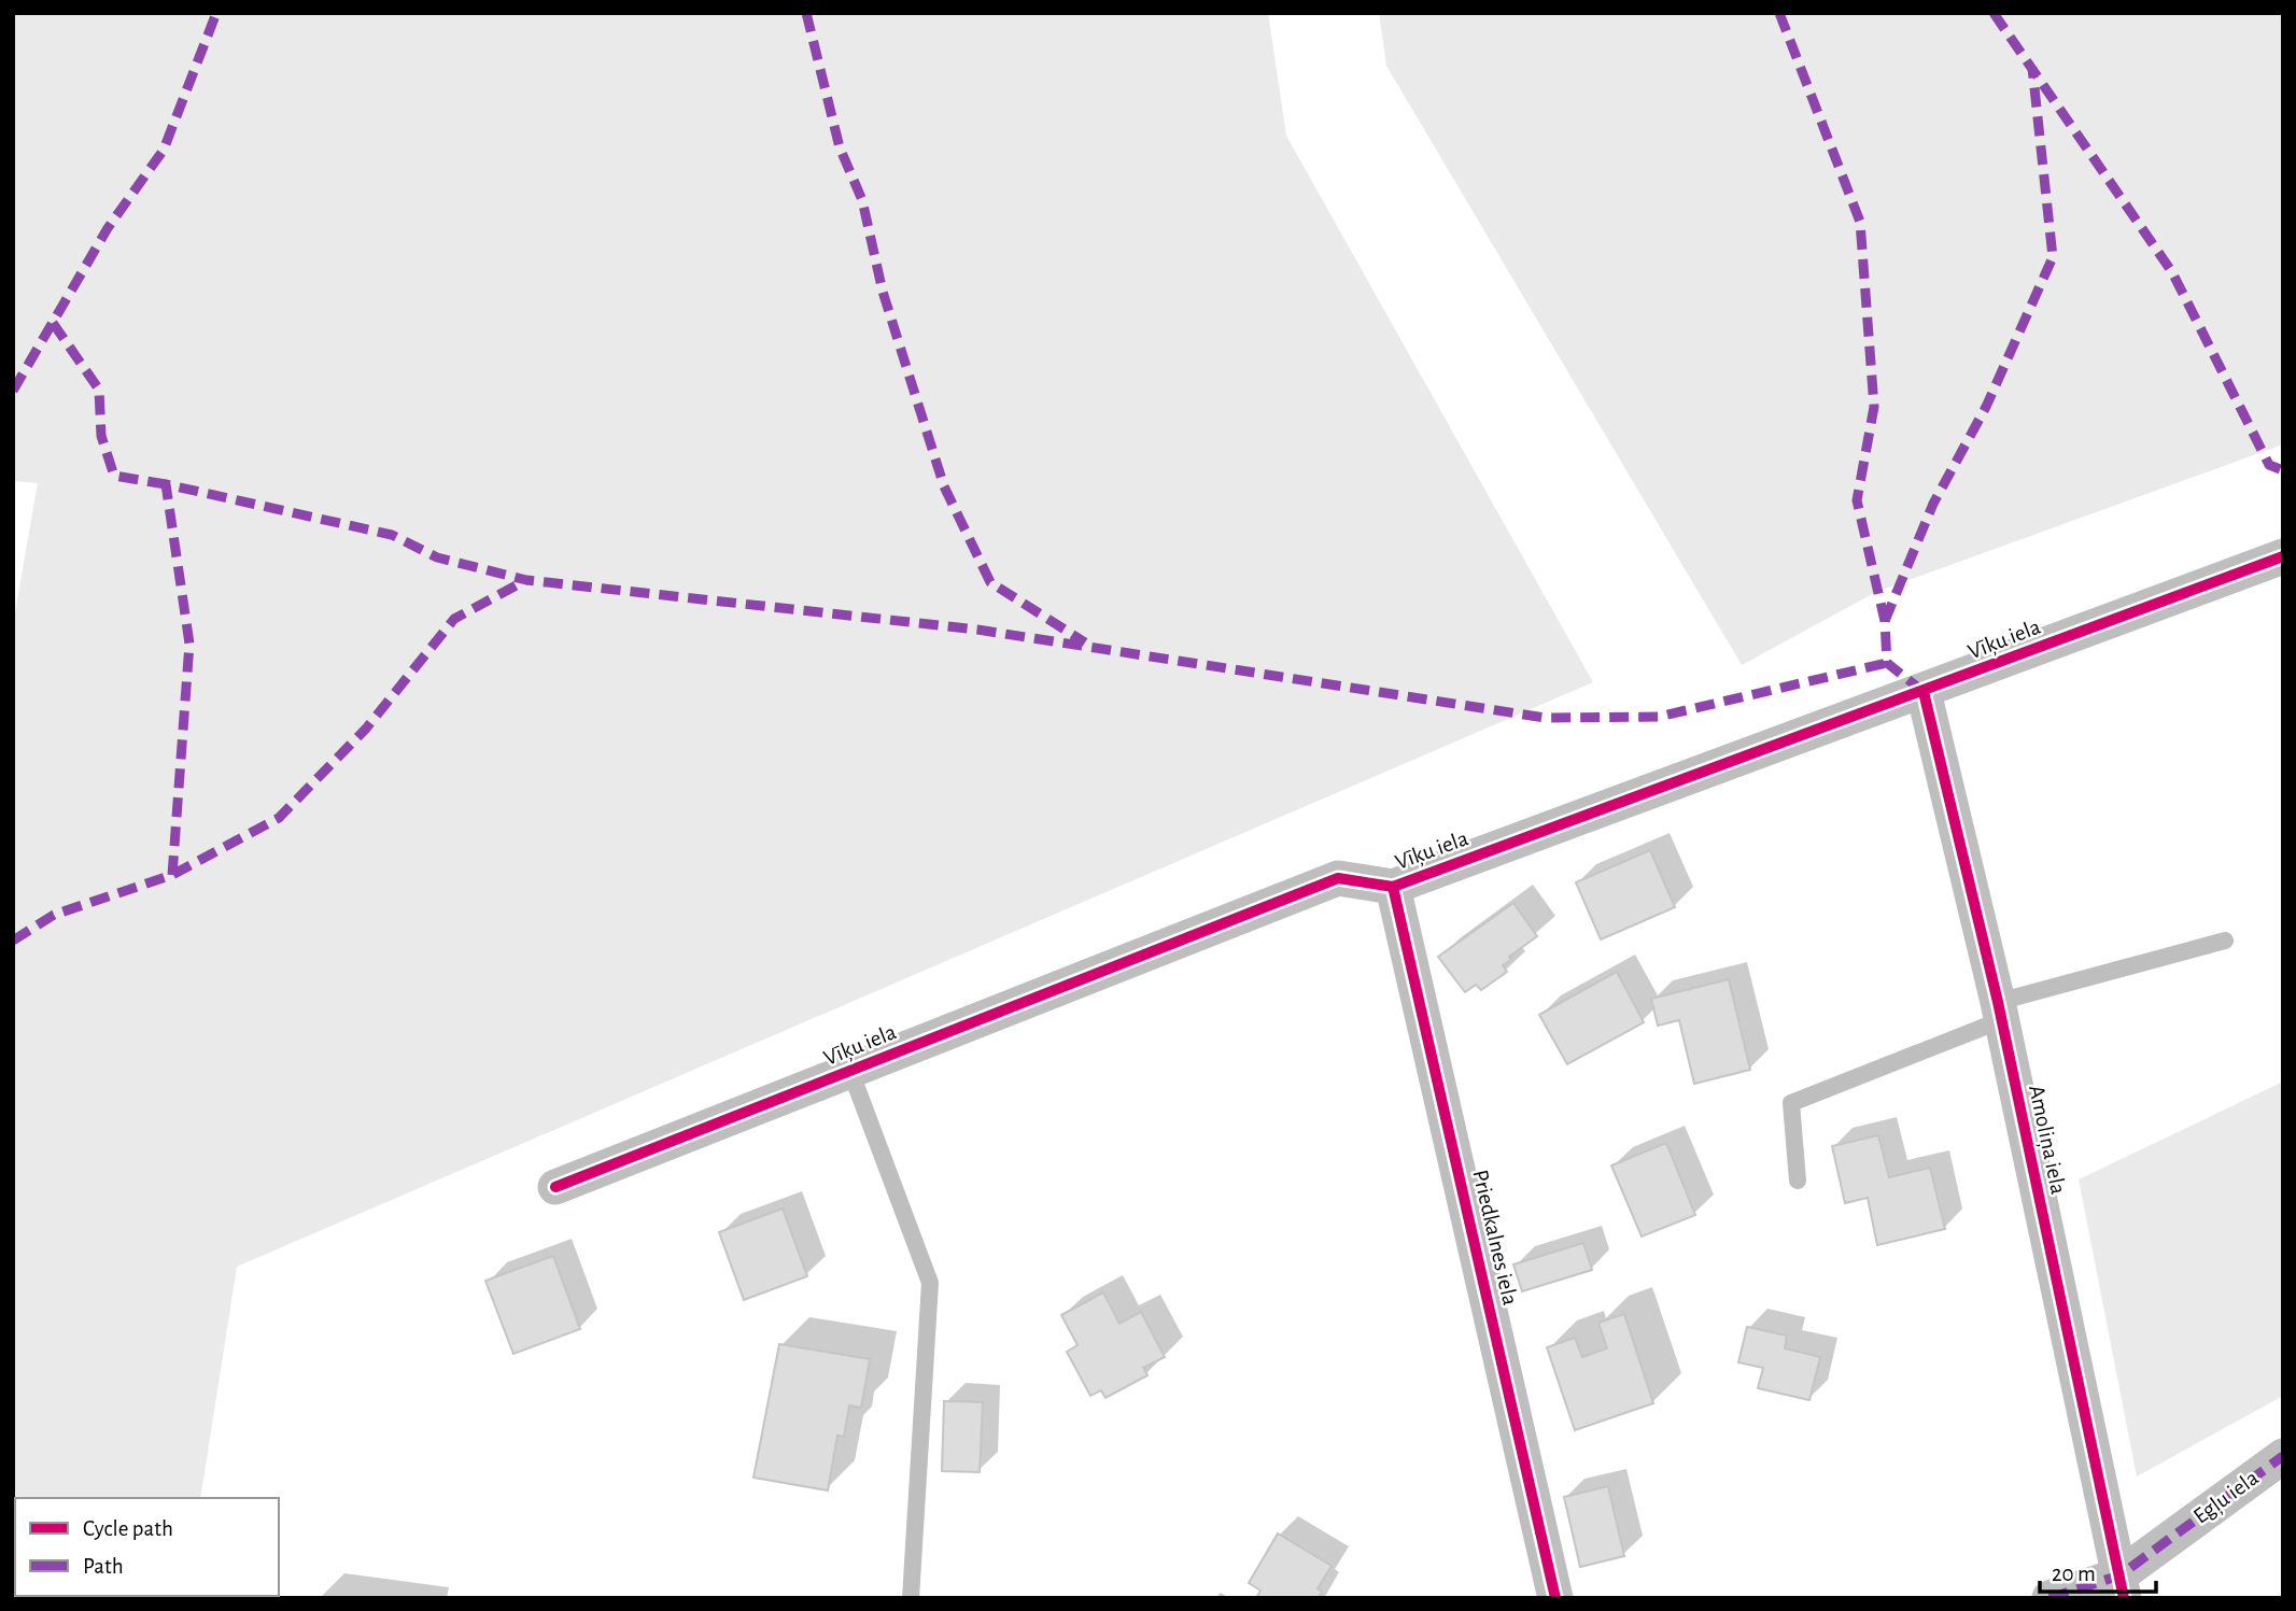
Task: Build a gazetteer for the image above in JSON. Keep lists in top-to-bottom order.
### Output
{
  "streets": {
    "street": [
      "Vīķu iela",
      "Amoliņa iela",
      "Priedkalnes iela",
      "Egļu iela"
    ]
  },
  "crossings": [
    ["Vīķu iela", "Amoliņa iela"],
    ["Vīķu iela", "Priedkalnes iela"],
    ["Amoliņa iela", "Egļu iela"]
  ],
  "legend": ["Cycle path", "Path"],
  "scale_bar": "20 m"
}
